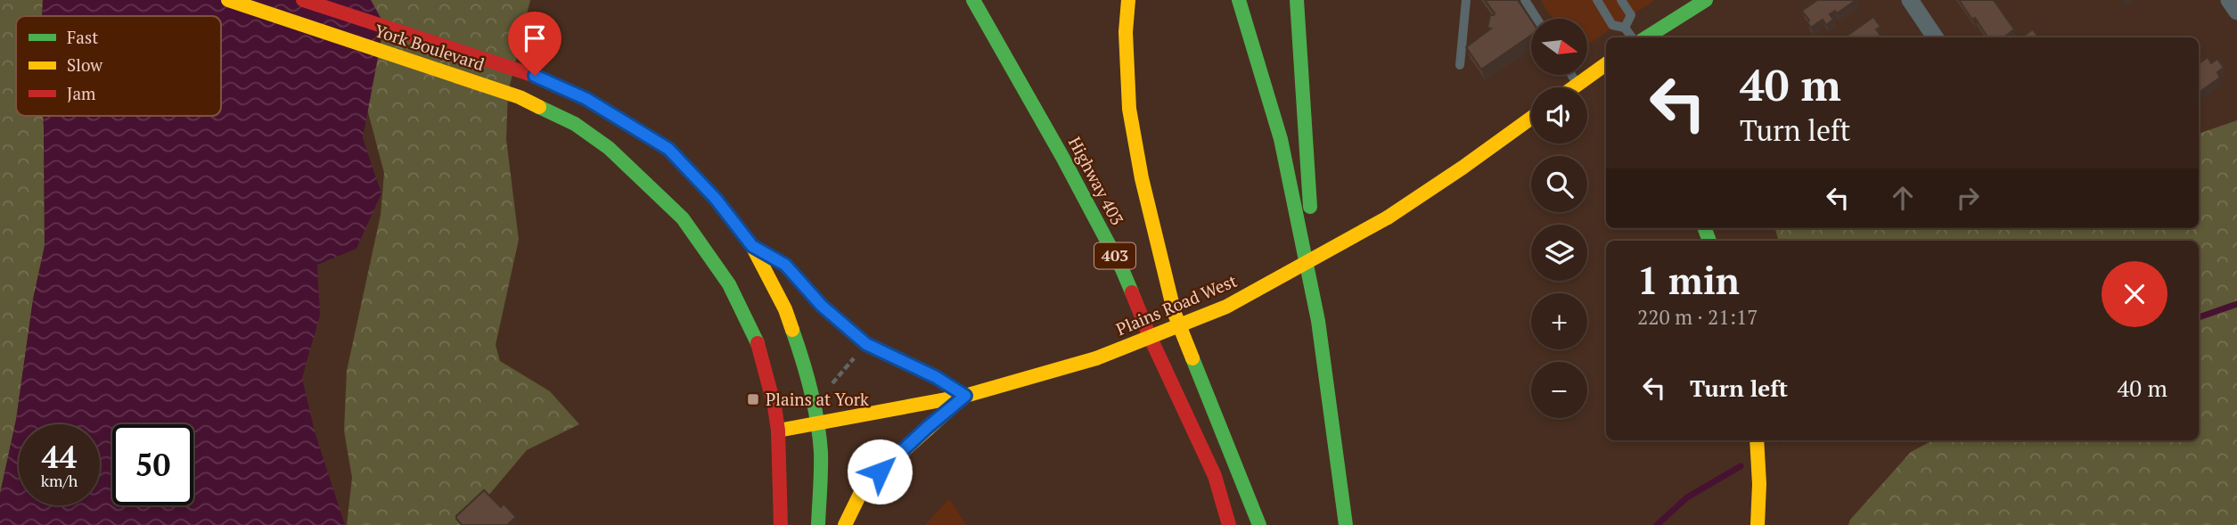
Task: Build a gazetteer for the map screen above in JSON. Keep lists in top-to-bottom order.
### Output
{
  "streets": {
    "main road": [
      "York Boulevard",
      "Highway 403",
      "403",
      "Plains Road West"
    ]
  },
  "crossings": [
    ["York Boulevard", "Plains Road West"]
  ],
  "places": {
    "transit": ["Plains at York"]
  },
  "legend": ["Fast", "Slow", "Jam"],
  "north": "right",
  "page": {
    "map_buttons": ["+", "−"],
    "turn": ["40 m", "Turn left"],
    "heading": ["1 min", "220 m · 21:17"],
    "list": [
      {
        "name": "Turn left",
        "value": "40 m"
      }
    ],
    "speed": "44 km/h",
    "limit": "50"
  }
}
